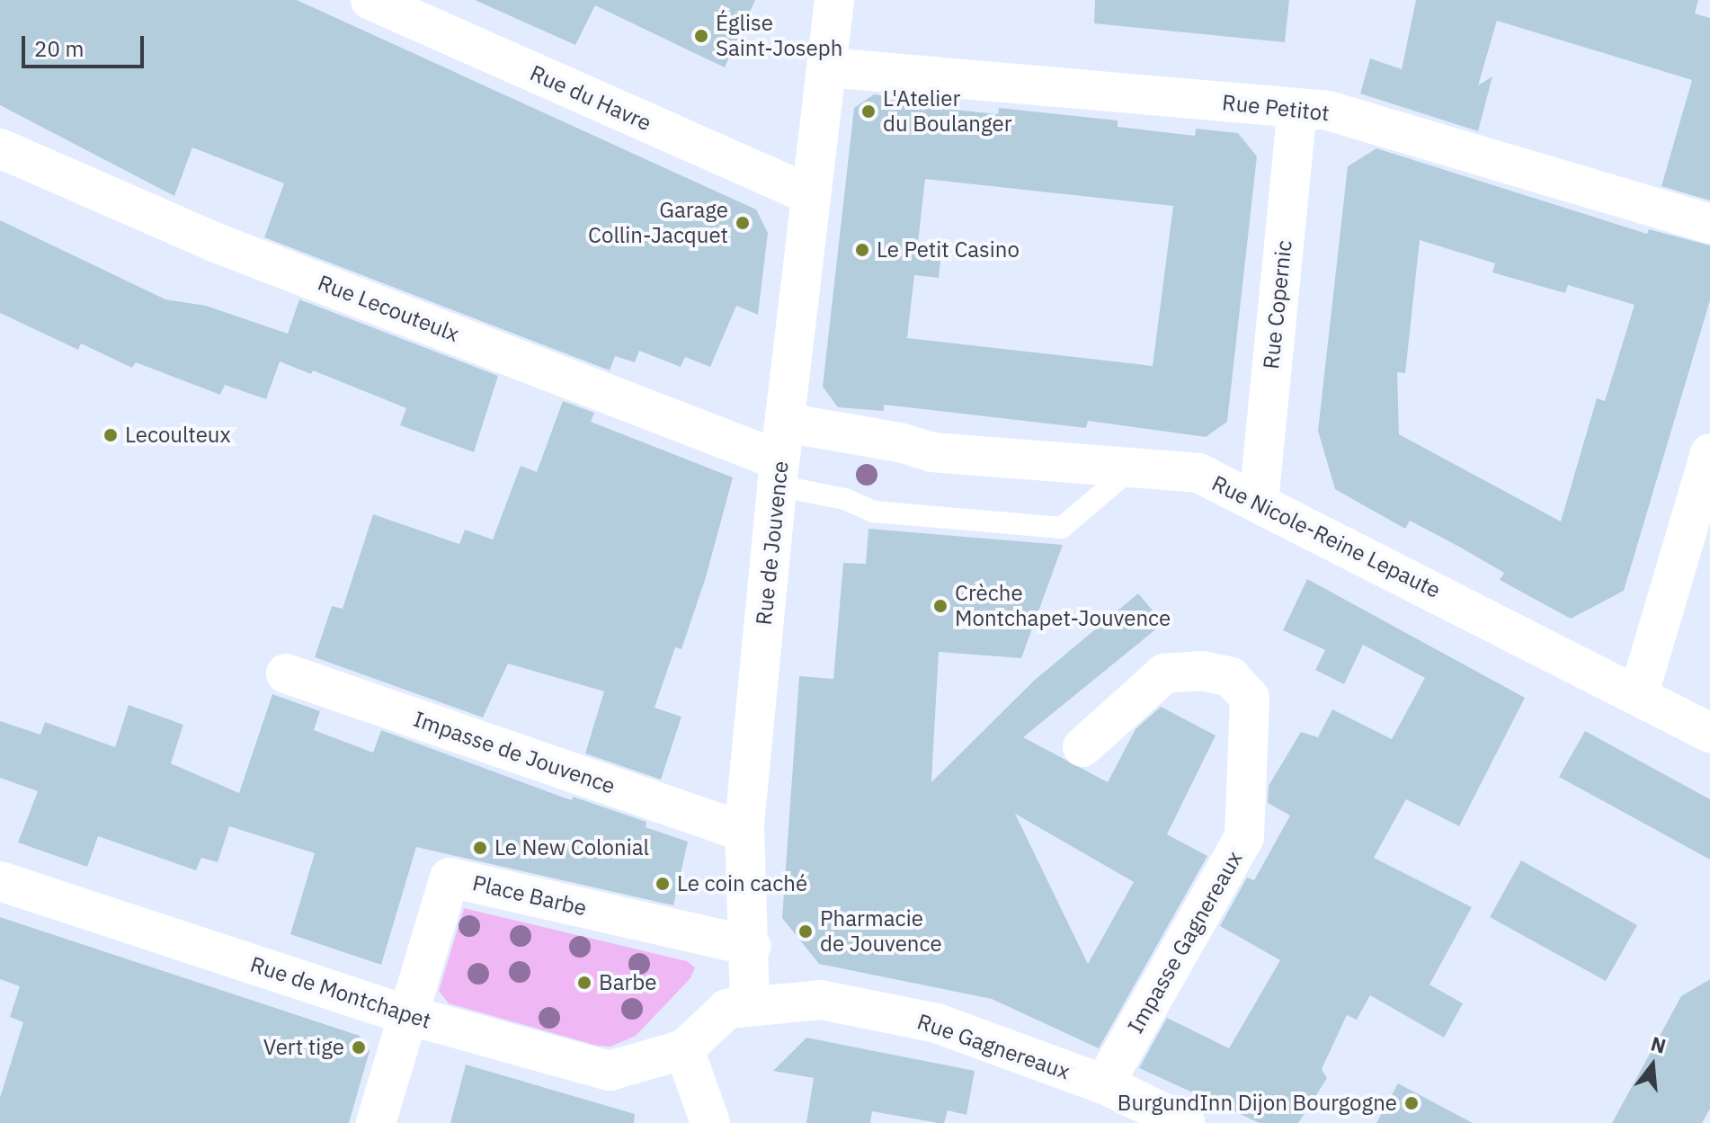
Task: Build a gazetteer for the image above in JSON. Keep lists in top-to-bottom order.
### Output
{
  "streets": {
    "street": [
      "Rue du Havre",
      "Rue Petitot",
      "Rue Copernic",
      "Rue Lecouteulx",
      "Rue Nicole-Reine Lepaute",
      "Rue de Jouvence",
      "Impasse de Jouvence",
      "Place Barbe",
      "Impasse Gagnereaux",
      "Rue de Montchapet",
      "Rue Gagnereaux"
    ]
  },
  "crossings": [
    ["Rue du Havre", "Rue de Jouvence"],
    ["Rue Petitot", "Rue Copernic"],
    ["Rue Petitot", "Rue de Jouvence"],
    ["Rue Copernic", "Rue Nicole-Reine Lepaute"],
    ["Rue Lecouteulx", "Rue Nicole-Reine Lepaute"],
    ["Rue Lecouteulx", "Rue de Jouvence"],
    ["Rue Nicole-Reine Lepaute", "Rue de Jouvence"],
    ["Rue de Jouvence", "Impasse de Jouvence"],
    ["Rue de Jouvence", "Place Barbe"],
    ["Rue de Jouvence", "Rue Gagnereaux"],
    ["Place Barbe", "Rue de Montchapet"],
    ["Impasse Gagnereaux", "Rue Gagnereaux"]
  ],
  "places": [
    "Église Saint-Joseph",
    "L'Atelier du Boulanger",
    "Garage Collin-Jacquet",
    "Le Petit Casino",
    "Lecoulteux",
    "Crèche Montchapet-Jouvence",
    "Le New Colonial",
    "Le coin caché",
    "Pharmacie de Jouvence",
    "Barbe",
    "Vert tige",
    "BurgundInn Dijon Bourgogne"
  ],
  "scale_bar": "20 m",
  "north": "top"
}
